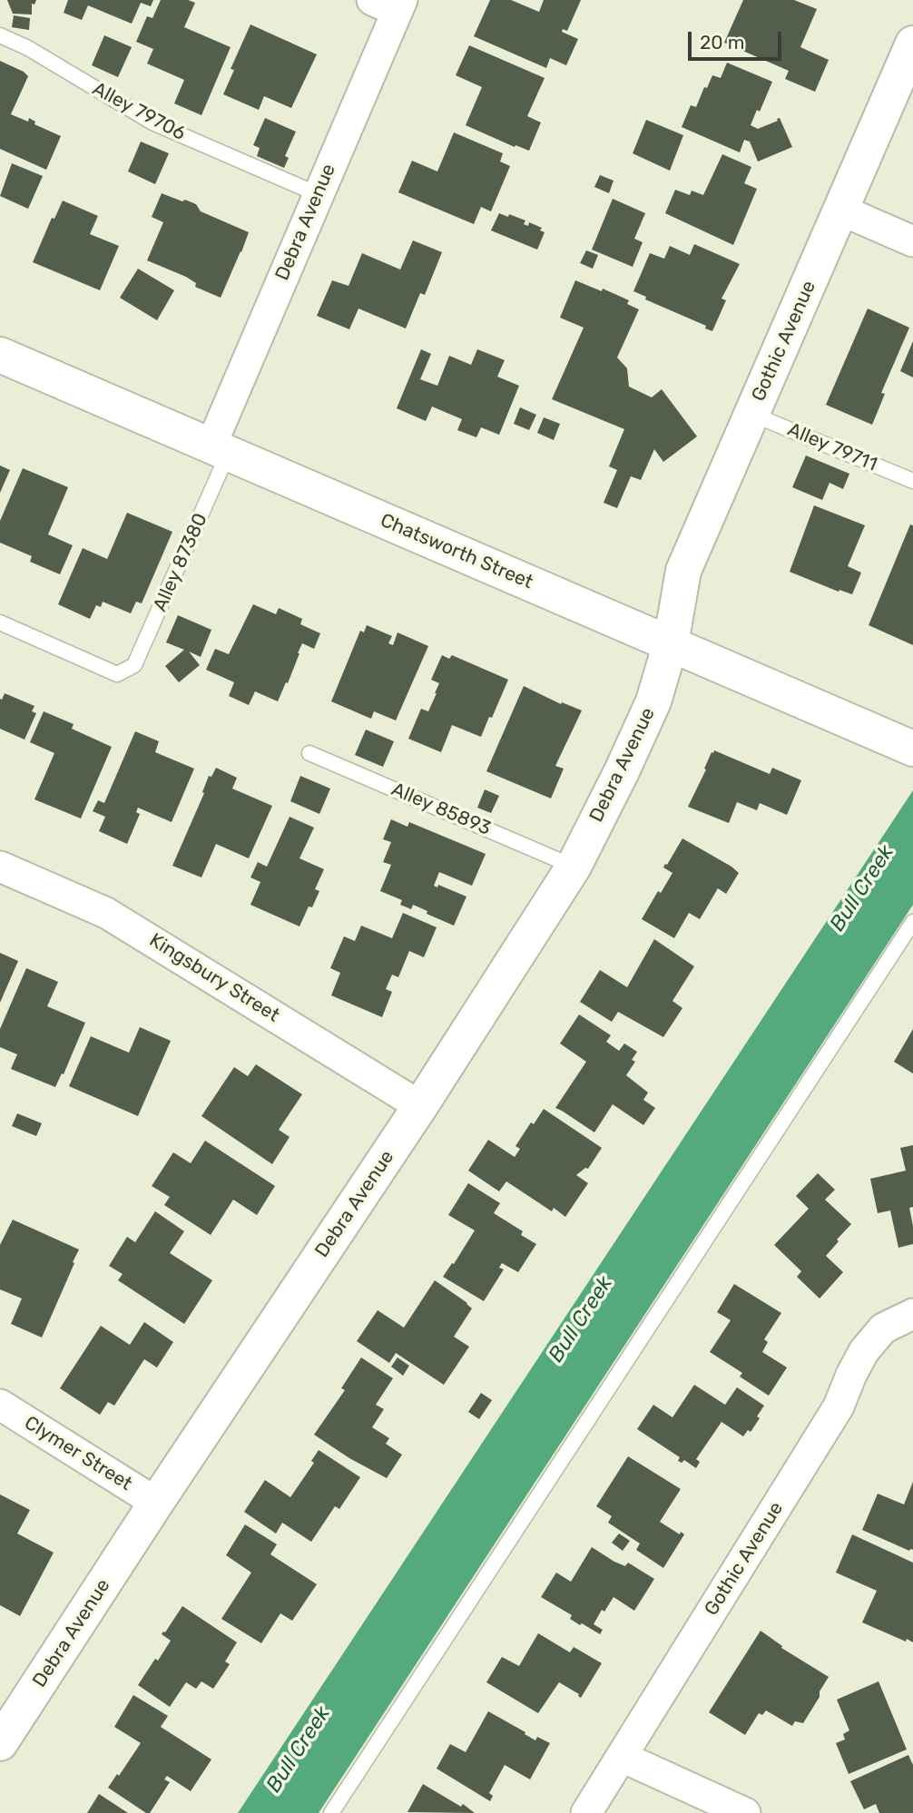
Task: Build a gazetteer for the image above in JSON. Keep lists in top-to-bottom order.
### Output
{
  "streets": {
    "street": [
      "Debra Avenue",
      "Gothic Avenue",
      "Chatsworth Street",
      "Kingsbury Street",
      "Clymer Street"
    ],
    "lane": [
      "Alley 79706",
      "Alley 79711",
      "Alley 87380",
      "Alley 85893"
    ]
  },
  "crossings": [
    ["Alley 79706", "Debra Avenue"],
    ["Debra Avenue", "Gothic Avenue"],
    ["Debra Avenue", "Chatsworth Street"],
    ["Debra Avenue", "Alley 87380"],
    ["Debra Avenue", "Alley 85893"],
    ["Debra Avenue", "Kingsbury Street"],
    ["Debra Avenue", "Clymer Street"],
    ["Gothic Avenue", "Alley 79711"],
    ["Gothic Avenue", "Chatsworth Street"],
    ["Chatsworth Street", "Alley 87380"]
  ],
  "water": ["Bull Creek"],
  "scale_bar": "20 m"
}
